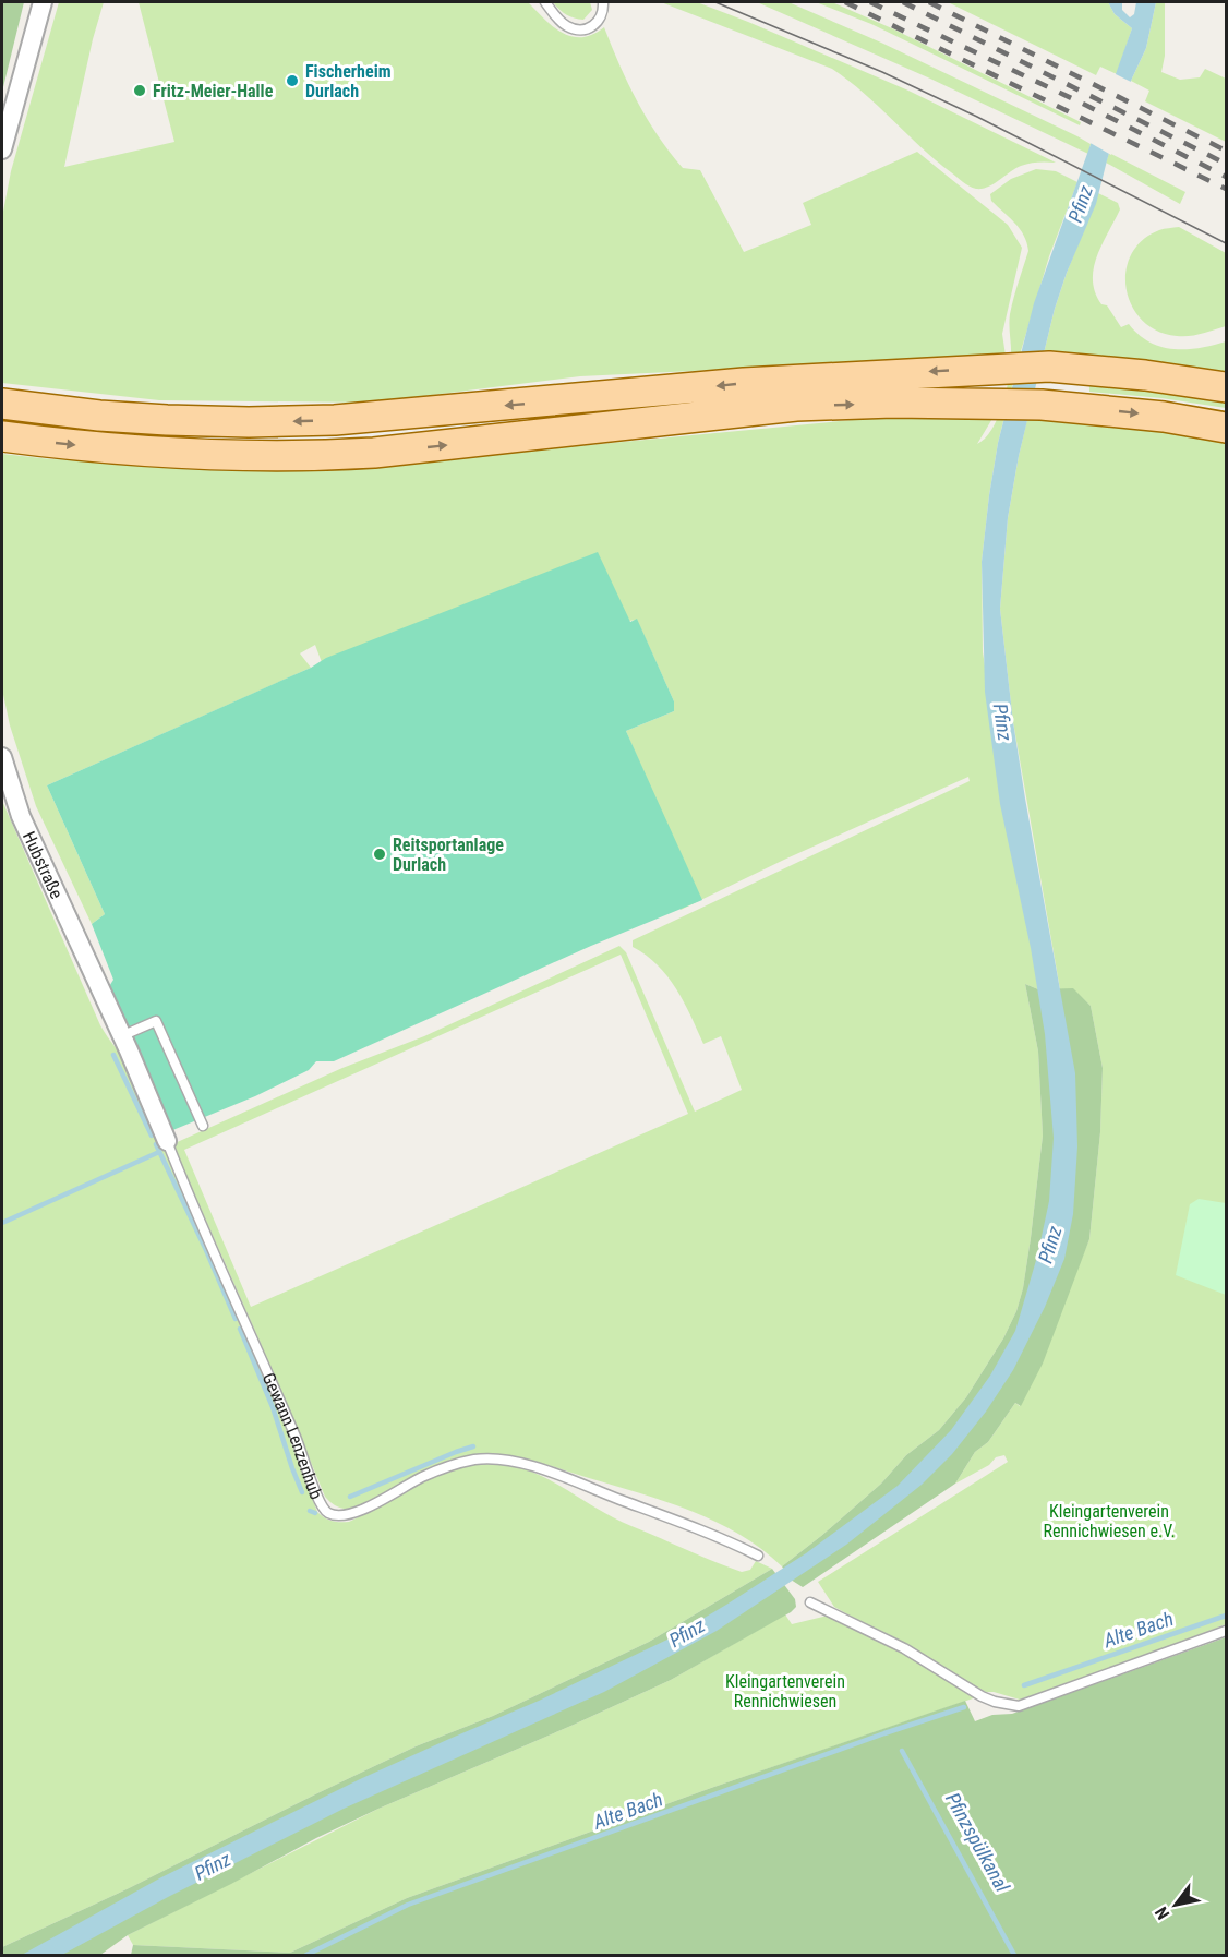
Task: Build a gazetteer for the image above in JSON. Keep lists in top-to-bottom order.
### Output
{
  "streets": {
    "street": ["Hubstraße", "Gewann Lenzenhub"]
  },
  "crossings": [
    ["Hubstraße", "Gewann Lenzenhub"]
  ],
  "water": ["Pfinz", "Alte Bach", "Pfinzspülkanal"],
  "parks": ["Kleingartenverein Rennichwiesen e.V.", "Kleingartenverein Rennichwiesen"],
  "places": ["Fischerheim Durlach", "Fritz-Meier-Halle", "Reitsportanlage Durlach"],
  "north": "bottom left"
}
